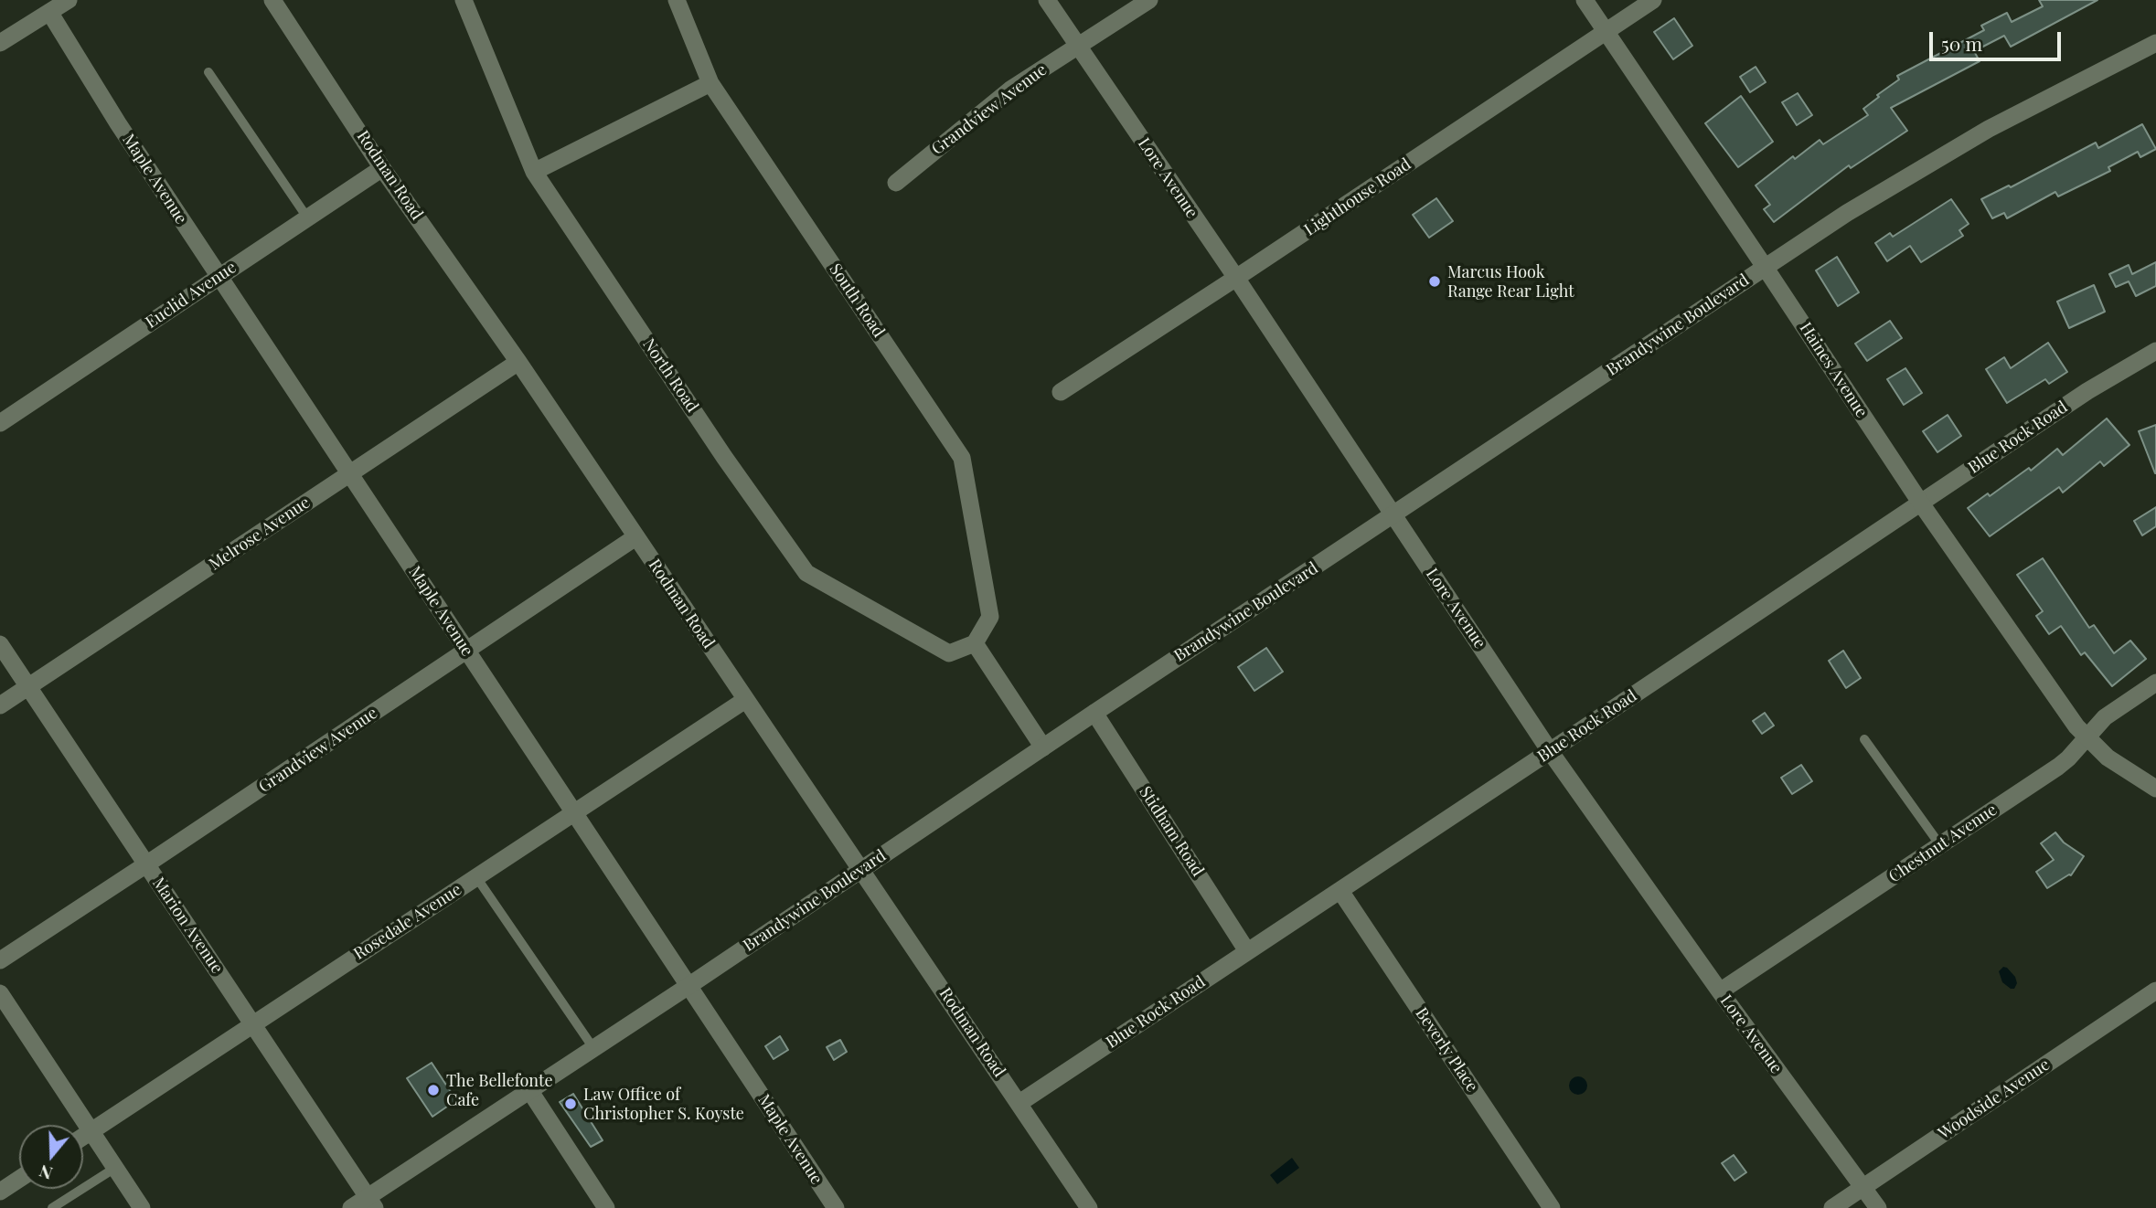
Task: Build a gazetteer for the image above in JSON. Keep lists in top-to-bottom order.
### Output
{
  "streets": {
    "street": [
      "Grandview Avenue",
      "Rodman Road",
      "Lore Avenue",
      "Maple Avenue",
      "Lighthouse Road",
      "Euclid Avenue",
      "South Road",
      "Brandywine Boulevard",
      "Haines Avenue",
      "North Road",
      "Blue Rock Road",
      "Melrose Avenue",
      "Stidham Road",
      "Chestnut Avenue",
      "Rosedale Avenue",
      "Marion Avenue",
      "Beverly Place",
      "Woodside Avenue"
    ]
  },
  "crossings": [
    ["Grandview Avenue", "Rodman Road"],
    ["Grandview Avenue", "Lore Avenue"],
    ["Grandview Avenue", "Maple Avenue"],
    ["Grandview Avenue", "Marion Avenue"],
    ["Rodman Road", "Euclid Avenue"],
    ["Rodman Road", "Brandywine Boulevard"],
    ["Rodman Road", "Blue Rock Road"],
    ["Rodman Road", "Melrose Avenue"],
    ["Rodman Road", "Rosedale Avenue"],
    ["Lore Avenue", "Lighthouse Road"],
    ["Lore Avenue", "Brandywine Boulevard"],
    ["Lore Avenue", "Blue Rock Road"],
    ["Lore Avenue", "Chestnut Avenue"],
    ["Lore Avenue", "Woodside Avenue"],
    ["Maple Avenue", "Euclid Avenue"],
    ["Maple Avenue", "Brandywine Boulevard"],
    ["Maple Avenue", "Melrose Avenue"],
    ["Maple Avenue", "Rosedale Avenue"],
    ["Lighthouse Road", "Haines Avenue"],
    ["South Road", "North Road"],
    ["Brandywine Boulevard", "Haines Avenue"],
    ["Brandywine Boulevard", "Stidham Road"],
    ["Brandywine Boulevard", "Marion Avenue"],
    ["Haines Avenue", "Blue Rock Road"],
    ["Haines Avenue", "Chestnut Avenue"],
    ["Blue Rock Road", "Stidham Road"],
    ["Blue Rock Road", "Beverly Place"],
    ["Melrose Avenue", "Marion Avenue"],
    ["Rosedale Avenue", "Marion Avenue"]
  ],
  "places": ["Marcus Hook Range Rear Light", "The Bellefonte Cafe", "Law Office of Christopher S. Koyste"],
  "scale_bar": "50 m",
  "north": "bottom"
}
